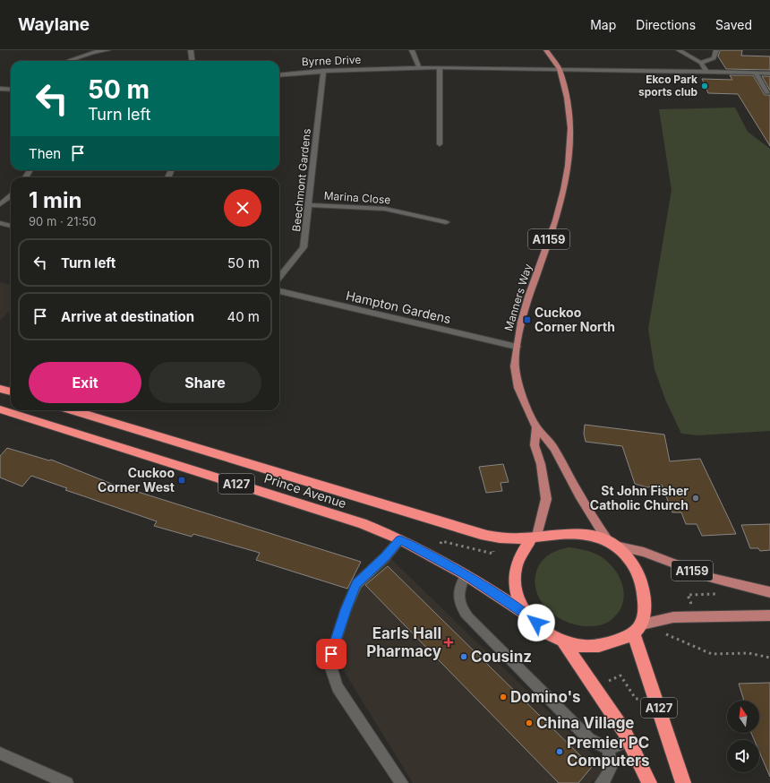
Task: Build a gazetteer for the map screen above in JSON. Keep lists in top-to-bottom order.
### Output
{
  "streets": {
    "highway": ["A127", "Prince Avenue"],
    "main road": ["A1159", "Manners Way"],
    "street": [
      "Byrne Drive",
      "Beechmont Gardens",
      "Marina Close",
      "Hampton Gardens"
    ]
  },
  "crossings": [
    ["Byrne Drive", "Beechmont Gardens"],
    ["Byrne Drive", "Manners Way"],
    ["Beechmont Gardens", "Marina Close"],
    ["A1159", "Manners Way"],
    ["A1159", "A127"],
    ["A1159", "Prince Avenue"],
    ["Manners Way", "Hampton Gardens"],
    ["Manners Way", "A127"],
    ["Manners Way", "Prince Avenue"],
    ["A127", "Prince Avenue"]
  ],
  "places": {
    "other": [
      "Ekco Park sports club",
      "St John Fisher Catholic Church",
      "Cousinz",
      "Domino's",
      "China Village",
      "Premier PC Computers"
    ],
    "transit": ["Cuckoo Corner North", "Cuckoo Corner West"],
    "health": ["Earls Hall Pharmacy"]
  },
  "north": "top",
  "page": {
    "header": "Waylane",
    "nav": ["Map", "Directions", "Saved"],
    "turn": ["50 m", "Turn left"],
    "then": "Then",
    "heading": ["1 min", "90 m · 21:50"],
    "list": [
      {
        "name": "Turn left",
        "value": "50 m"
      },
      {
        "name": "Arrive at destination",
        "value": "40 m"
      }
    ],
    "buttons": ["Exit", "Share"]
  }
}
